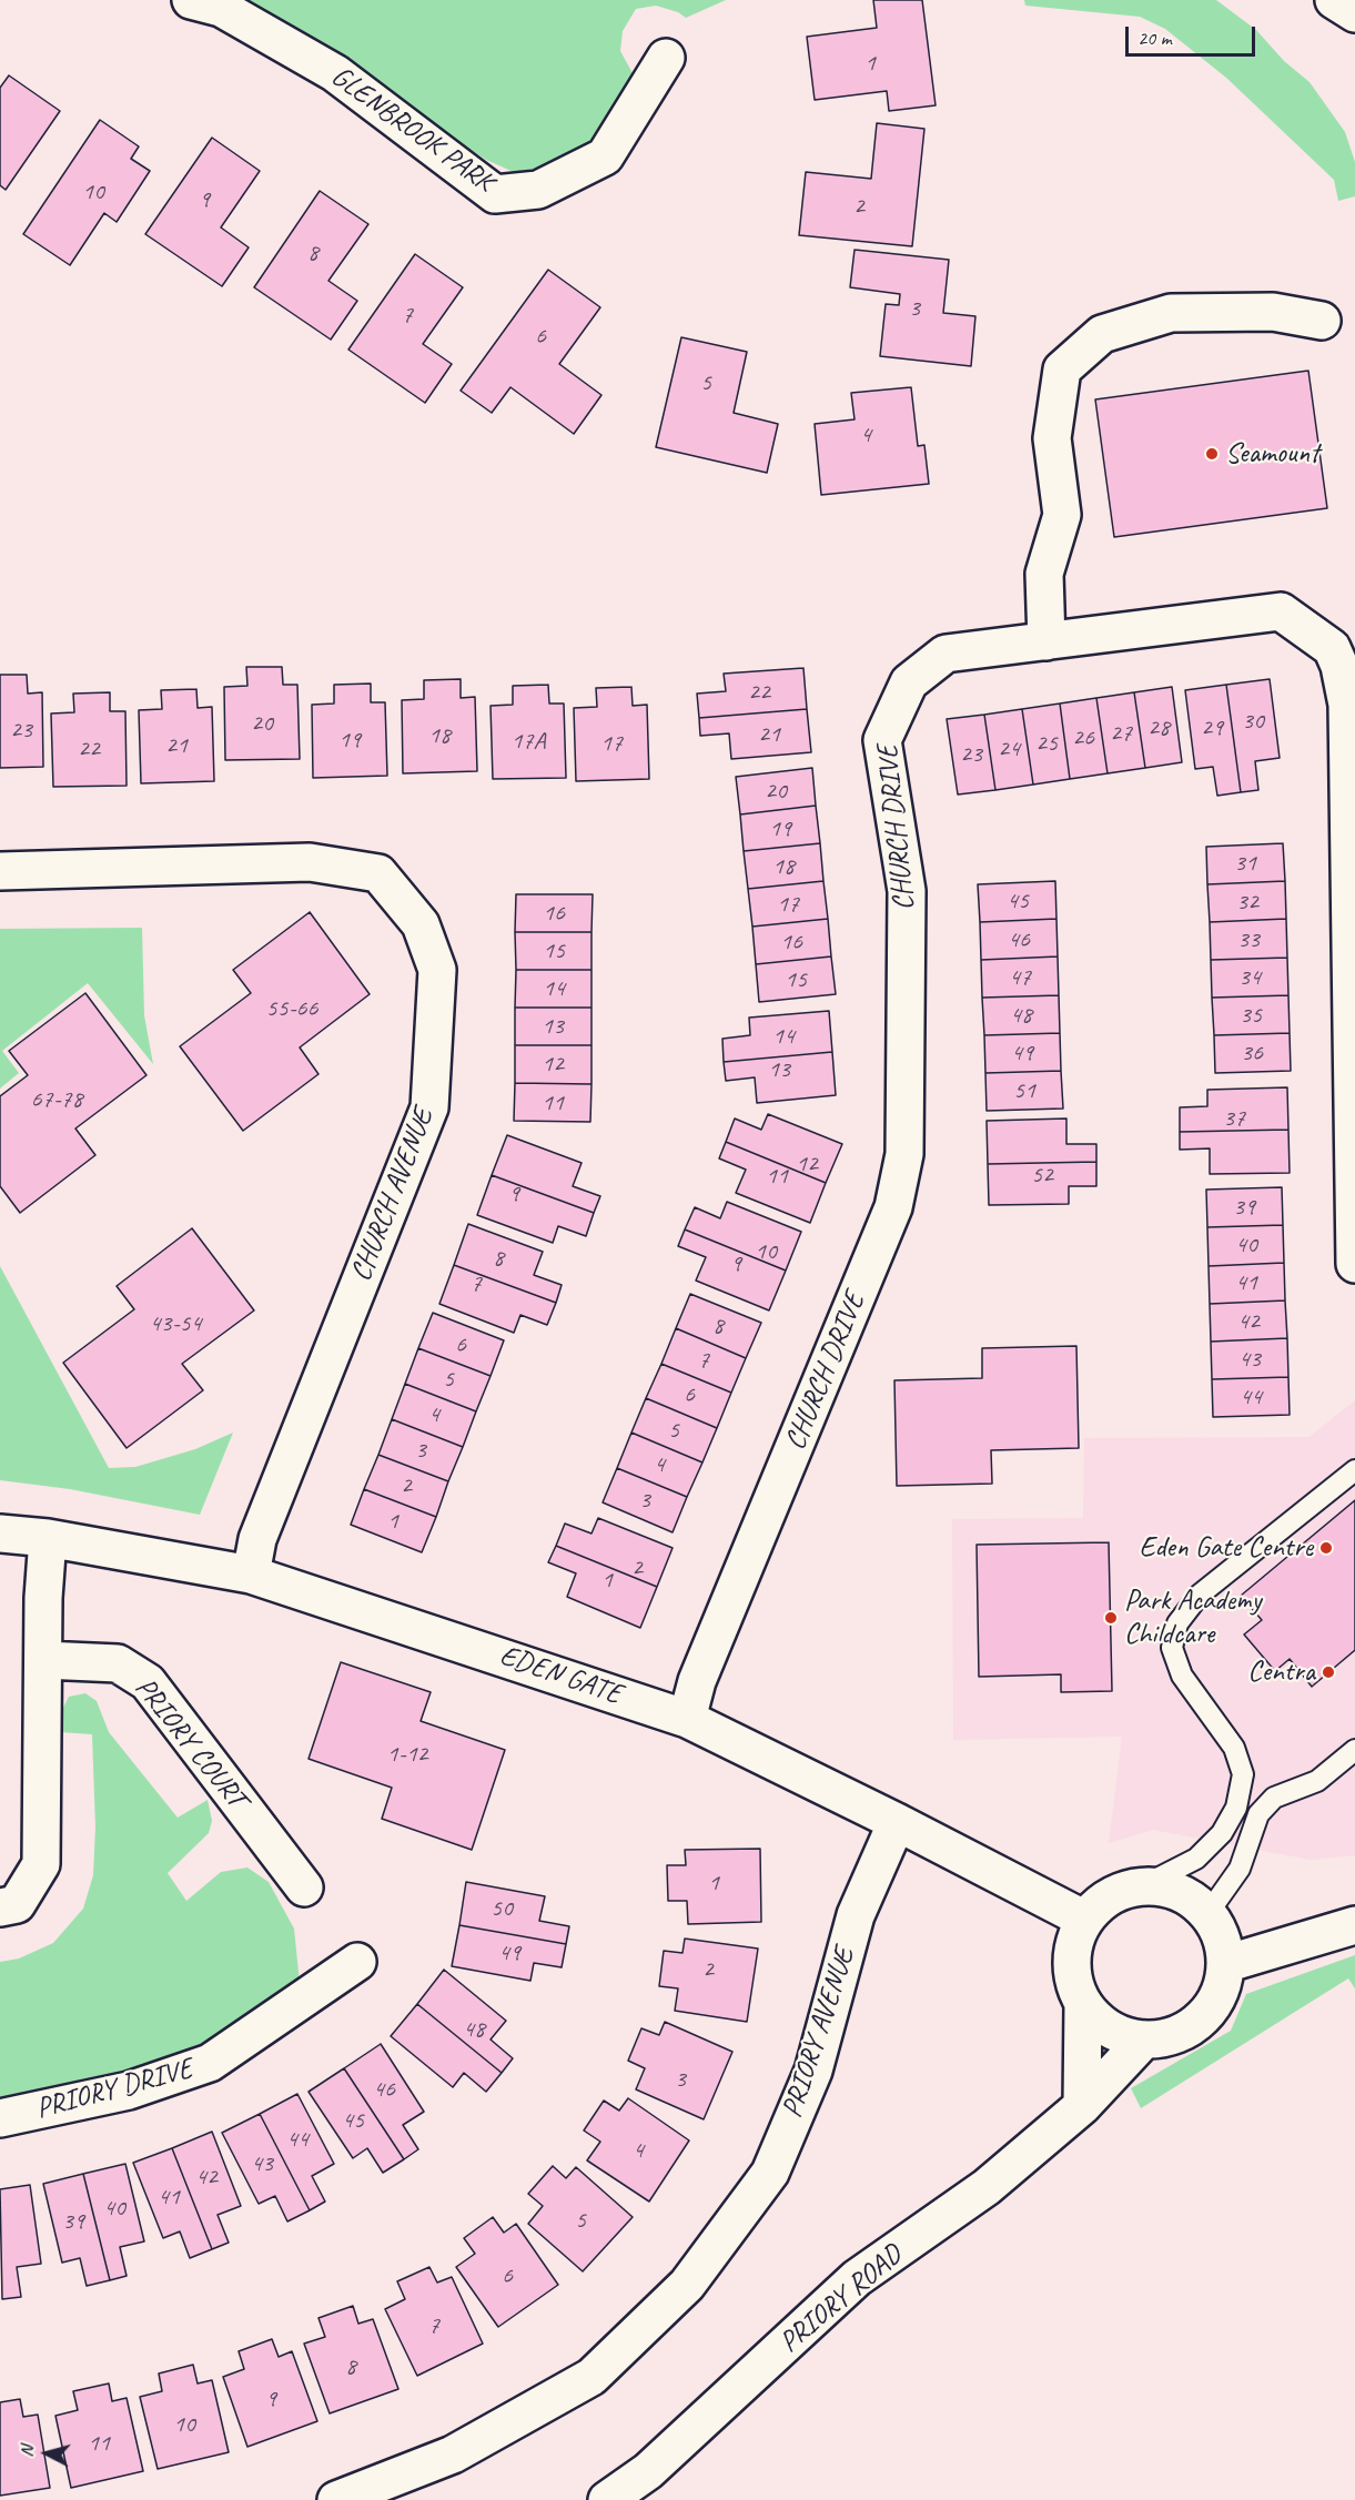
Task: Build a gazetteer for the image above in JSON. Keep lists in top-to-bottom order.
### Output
{
  "streets": {
    "street": [
      "GLENBROOK PARK",
      "CHURCH DRIVE",
      "CHURCH AVENUE",
      "EDEN GATE",
      "PRIORY COURT",
      "PRIORY AVENUE",
      "PRIORY DRIVE",
      "PRIORY ROAD"
    ]
  },
  "crossings": [
    ["CHURCH DRIVE", "EDEN GATE"],
    ["CHURCH AVENUE", "EDEN GATE"],
    ["EDEN GATE", "PRIORY AVENUE"],
    ["EDEN GATE", "PRIORY ROAD"]
  ],
  "places": [
    "Seamount",
    "Eden Gate Centre",
    "Park Academy Childcare",
    "Centra"
  ],
  "house_numbers": [
    "1",
    "10",
    "9",
    "2",
    "8",
    "3",
    "7",
    "6",
    "5",
    "4",
    "22",
    "30",
    "20",
    "28",
    "29",
    "23",
    "27",
    "21",
    "18",
    "26",
    "19",
    "17A",
    "17",
    "25",
    "21",
    "22",
    "24",
    "23",
    "20",
    "19",
    "31",
    "18",
    "45",
    "32",
    "17",
    "16",
    "46",
    "33",
    "16",
    "15",
    "47",
    "34",
    "15",
    "14",
    "55-66",
    "48",
    "35",
    "13",
    "14",
    "49",
    "36",
    "12",
    "13",
    "51",
    "67-78",
    "11",
    "37",
    "12",
    "52",
    "11",
    "9",
    "39",
    "40",
    "10",
    "8",
    "9",
    "41",
    "7",
    "42",
    "43-54",
    "8",
    "6",
    "43",
    "7",
    "5",
    "6",
    "44",
    "4",
    "5",
    "3",
    "4",
    "2",
    "3",
    "1",
    "2",
    "1",
    "1-12",
    "1",
    "50",
    "49",
    "2",
    "48",
    "3",
    "46",
    "45",
    "44",
    "4",
    "43",
    "42",
    "41",
    "40",
    "5",
    "39",
    "6",
    "7",
    "8",
    "9",
    "10",
    "11"
  ],
  "scale_bar": "20 m",
  "north": "left"
}
